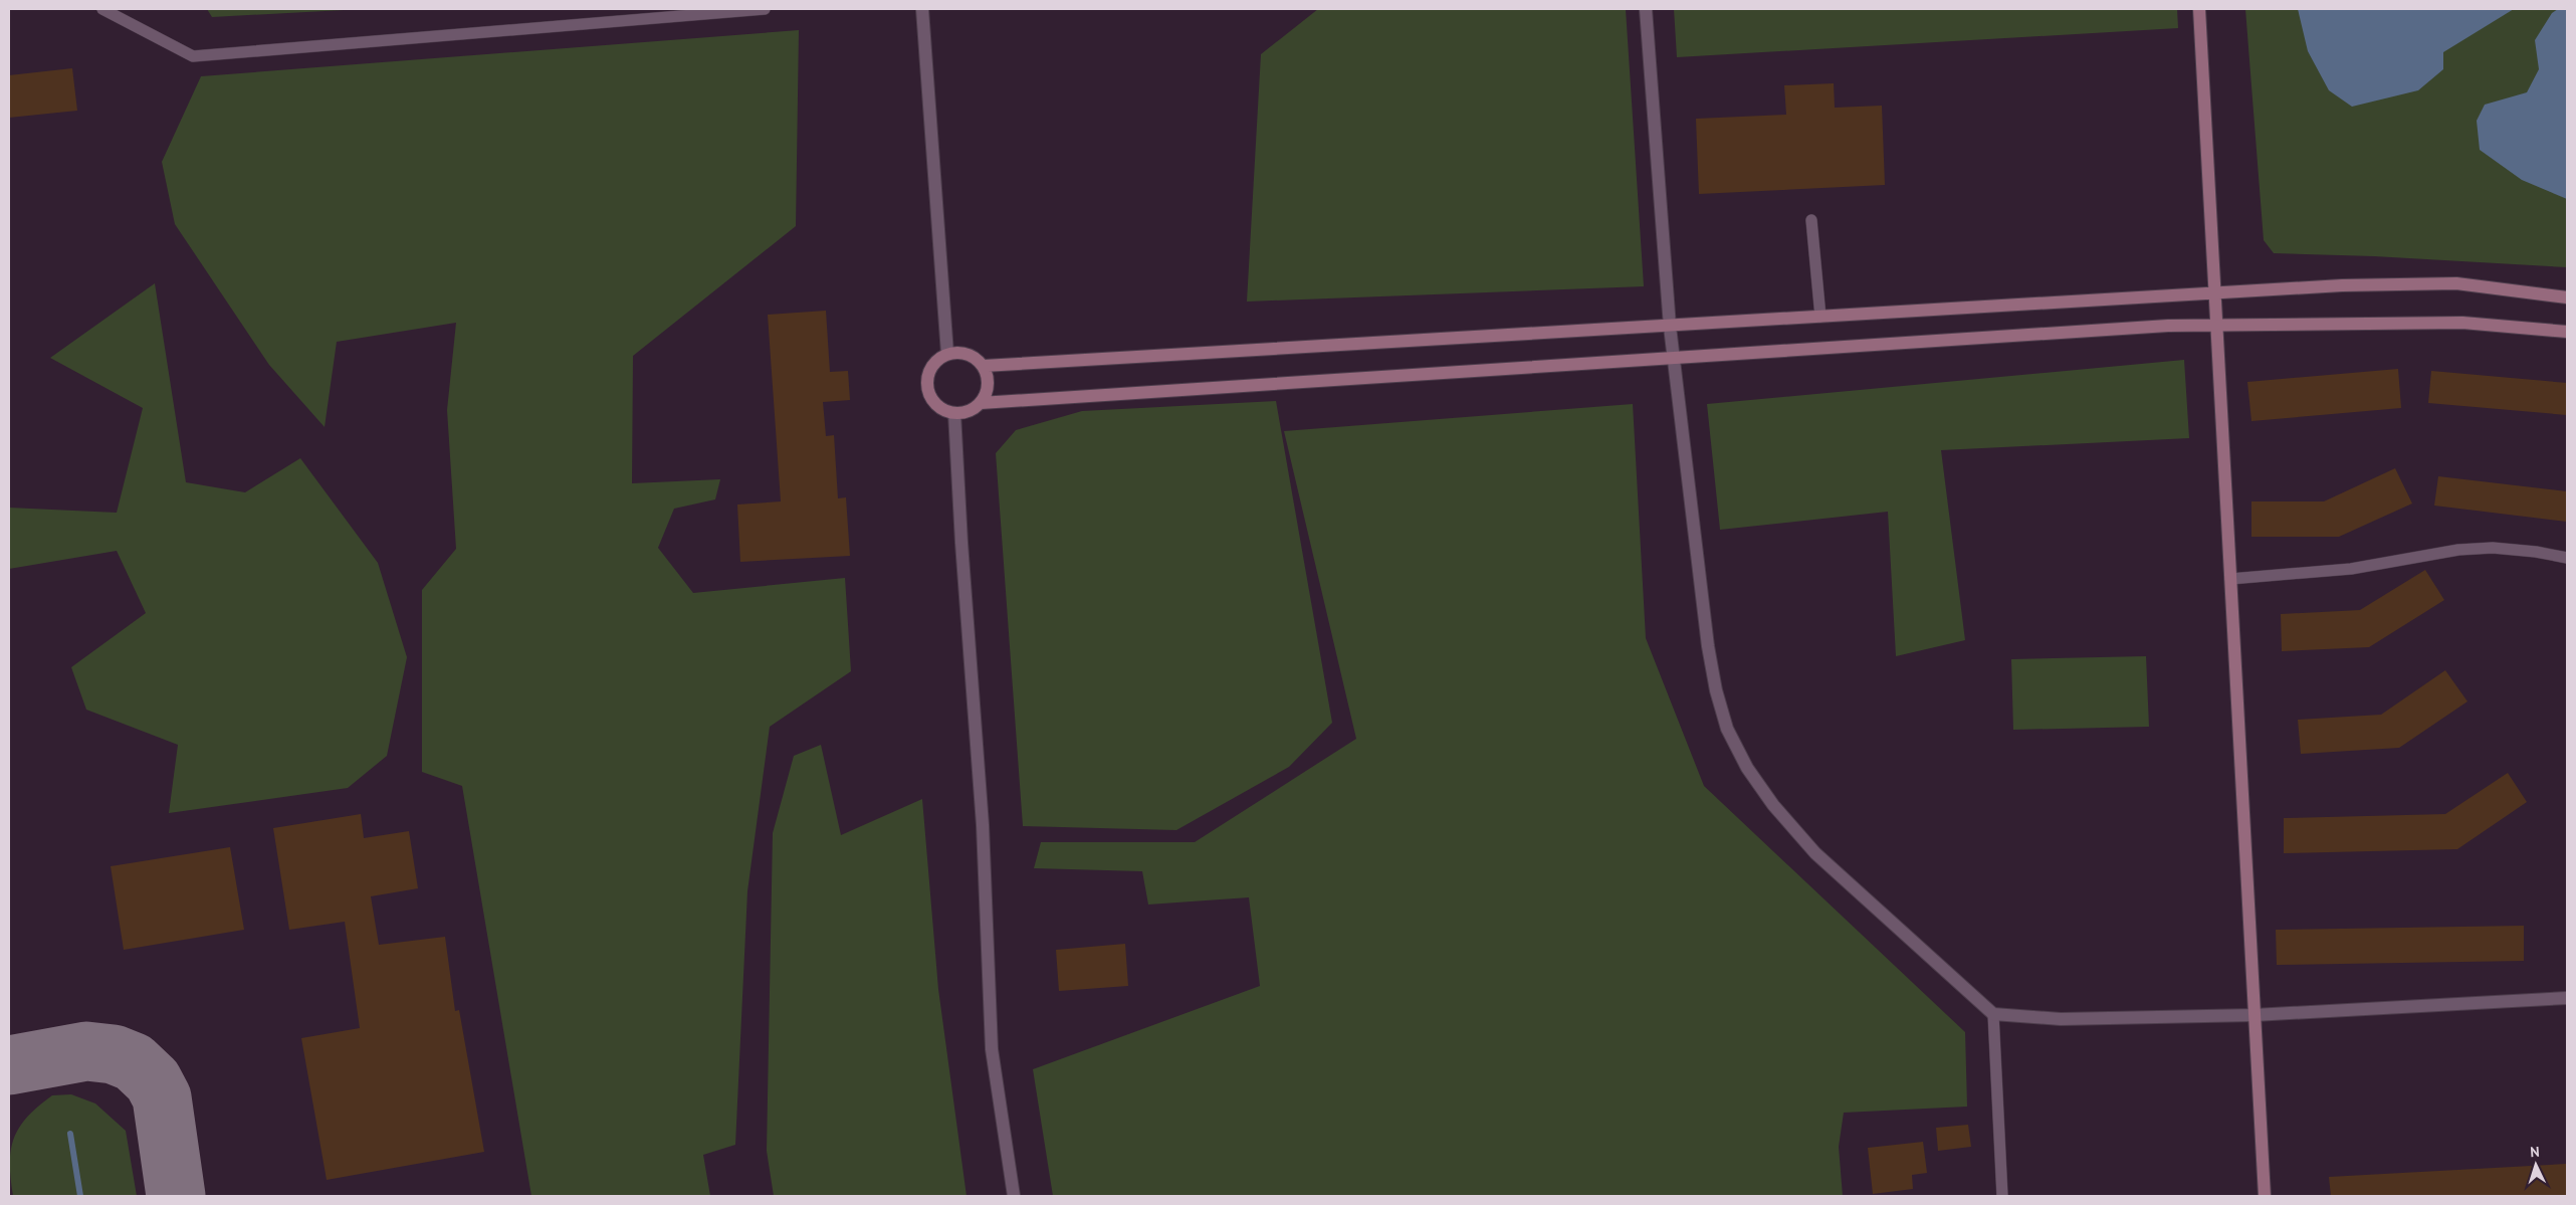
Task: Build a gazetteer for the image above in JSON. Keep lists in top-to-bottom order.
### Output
{
  "north": "top"
}
